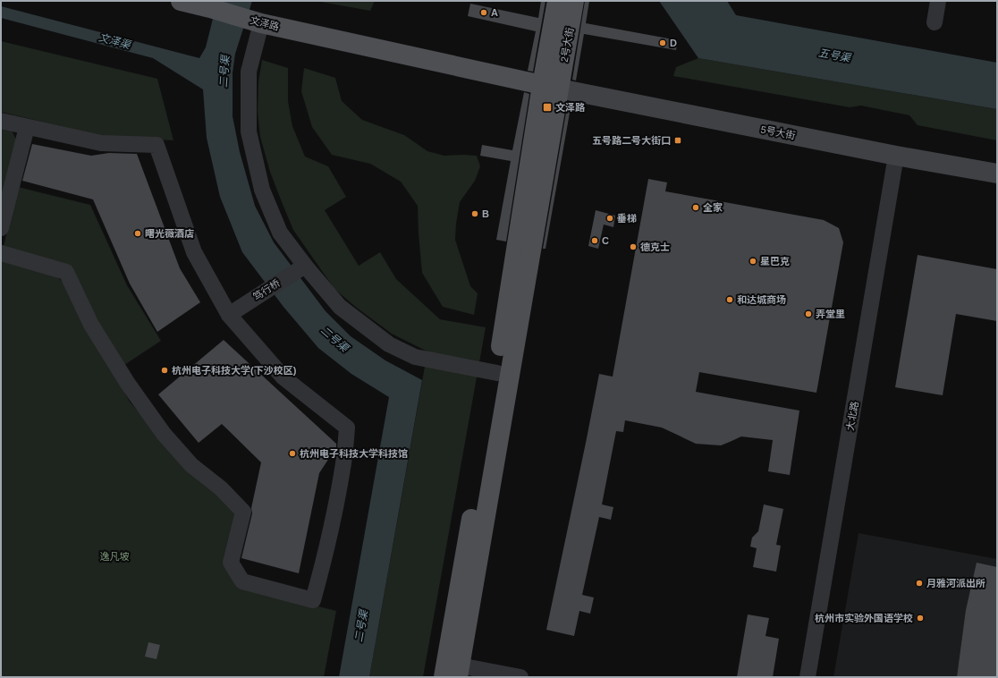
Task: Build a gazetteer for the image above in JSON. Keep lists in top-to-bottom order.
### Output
{
  "streets": {
    "main road": ["文泽路", "2号大街", "5号大街"],
    "street": ["笃行桥", "大北路"]
  },
  "crossings": [
    ["文泽路", "2号大街"],
    ["文泽路", "5号大街"],
    ["2号大街", "5号大街"],
    ["5号大街", "大北路"]
  ],
  "water": ["文泽渠", "五号渠", "二号渠"],
  "parks": ["逸凡坡"],
  "places": {
    "other": [
      "A",
      "D",
      "全家",
      "B",
      "垂梯",
      "曙光薇酒店",
      "C",
      "德克士",
      "星巴克",
      "和达城商场",
      "弄堂里",
      "杭州电子科技大学(下沙校区)",
      "杭州电子科技大学科技馆",
      "月雅河派出所",
      "杭州市实验外国语学校"
    ],
    "transit": ["文泽路", "五号路二号大街口"]
  }
}
